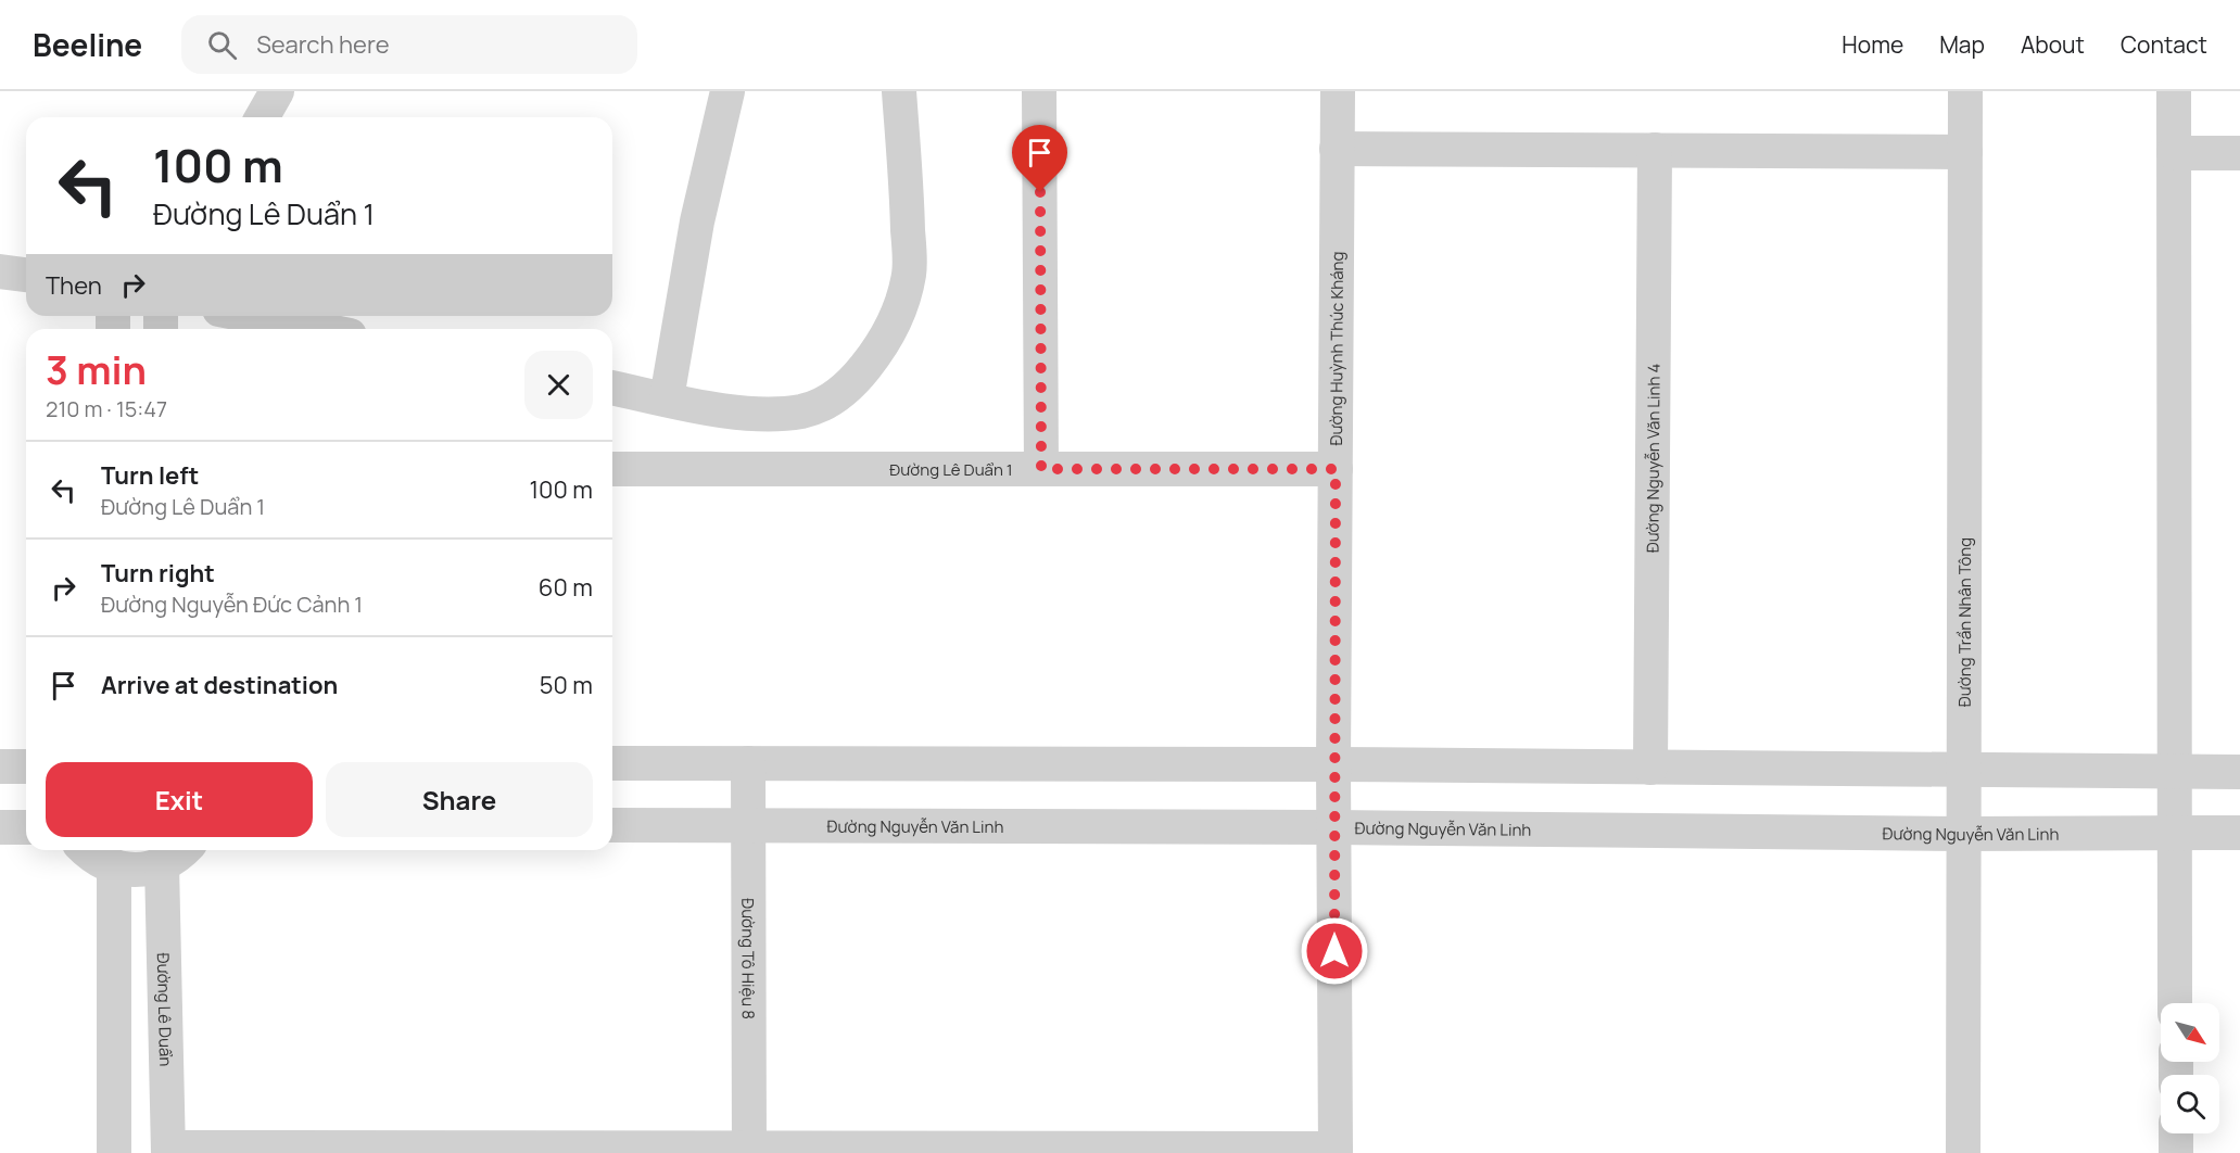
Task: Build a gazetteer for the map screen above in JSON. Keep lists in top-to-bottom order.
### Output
{
  "streets": {
    "street": [
      "Đường Huỳnh Thúc Kháng",
      "Đường Nguyễn Văn Linh 4",
      "Đường Lê Duẩn 1",
      "Đường Trần Nhân Tông",
      "Đường Nguyễn Văn Linh",
      "Đường Tô Hiệu 8",
      "Đường Lê Duẩn"
    ]
  },
  "crossings": [
    ["Đường Huỳnh Thúc Kháng", "Đường Lê Duẩn 1"],
    ["Đường Huỳnh Thúc Kháng", "Đường Nguyễn Văn Linh"],
    ["Đường Trần Nhân Tông", "Đường Nguyễn Văn Linh"],
    ["Đường Nguyễn Văn Linh", "Đường Tô Hiệu 8"]
  ],
  "north": "bottom right",
  "page": {
    "header": "Beeline",
    "search": "Search here",
    "nav": [
      "Home",
      "Map",
      "About",
      "Contact"
    ],
    "turn": ["100 m", "Đường Lê Duẩn 1"],
    "then": "Then",
    "heading": ["3 min", "210 m · 15:47"],
    "list": [
      {
        "name": "Turn left",
        "note": "Đường Lê Duẩn 1",
        "value": "100 m"
      },
      {
        "name": "Turn right",
        "note": "Đường Nguyễn Đức Cảnh 1",
        "value": "60 m"
      },
      {
        "name": "Arrive at destination",
        "value": "50 m"
      }
    ],
    "buttons": ["Exit", "Share"]
  }
}
